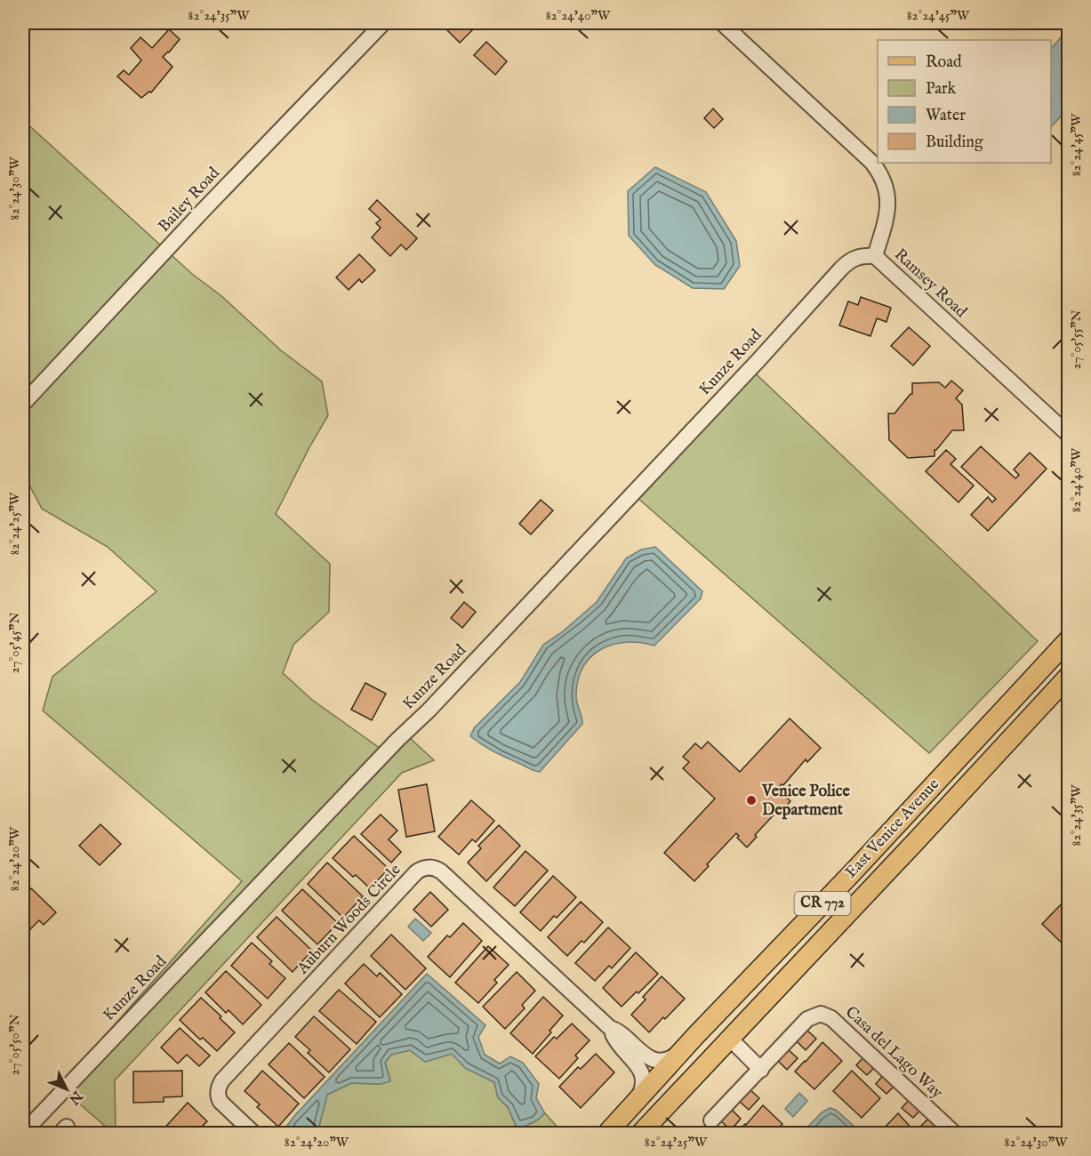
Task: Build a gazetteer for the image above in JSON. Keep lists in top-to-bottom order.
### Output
{
  "streets": {
    "main road": ["East Venice Avenue", "CR 772"],
    "street": [
      "Bailey Road",
      "Ramsey Road",
      "Kunze Road",
      "Auburn Woods Circle",
      "Casa del Lago Way"
    ]
  },
  "crossings": [
    ["Ramsey Road", "Kunze Road"],
    ["East Venice Avenue", "Auburn Woods Circle"]
  ],
  "places": ["Venice Police Department"],
  "legend": [
    "Road",
    "Park",
    "Water",
    "Building"
  ],
  "north": "bottom right",
  "coordinates": [
    "82°24'35\"W",
    "82°24'40\"W",
    "82°24'45\"W",
    "82°24'30\"W",
    "27°05'55\"N",
    "82°24'25\"W",
    "27°05'45\"N",
    "82°24'20\"W",
    "27°05'50\"N"
  ]
}
